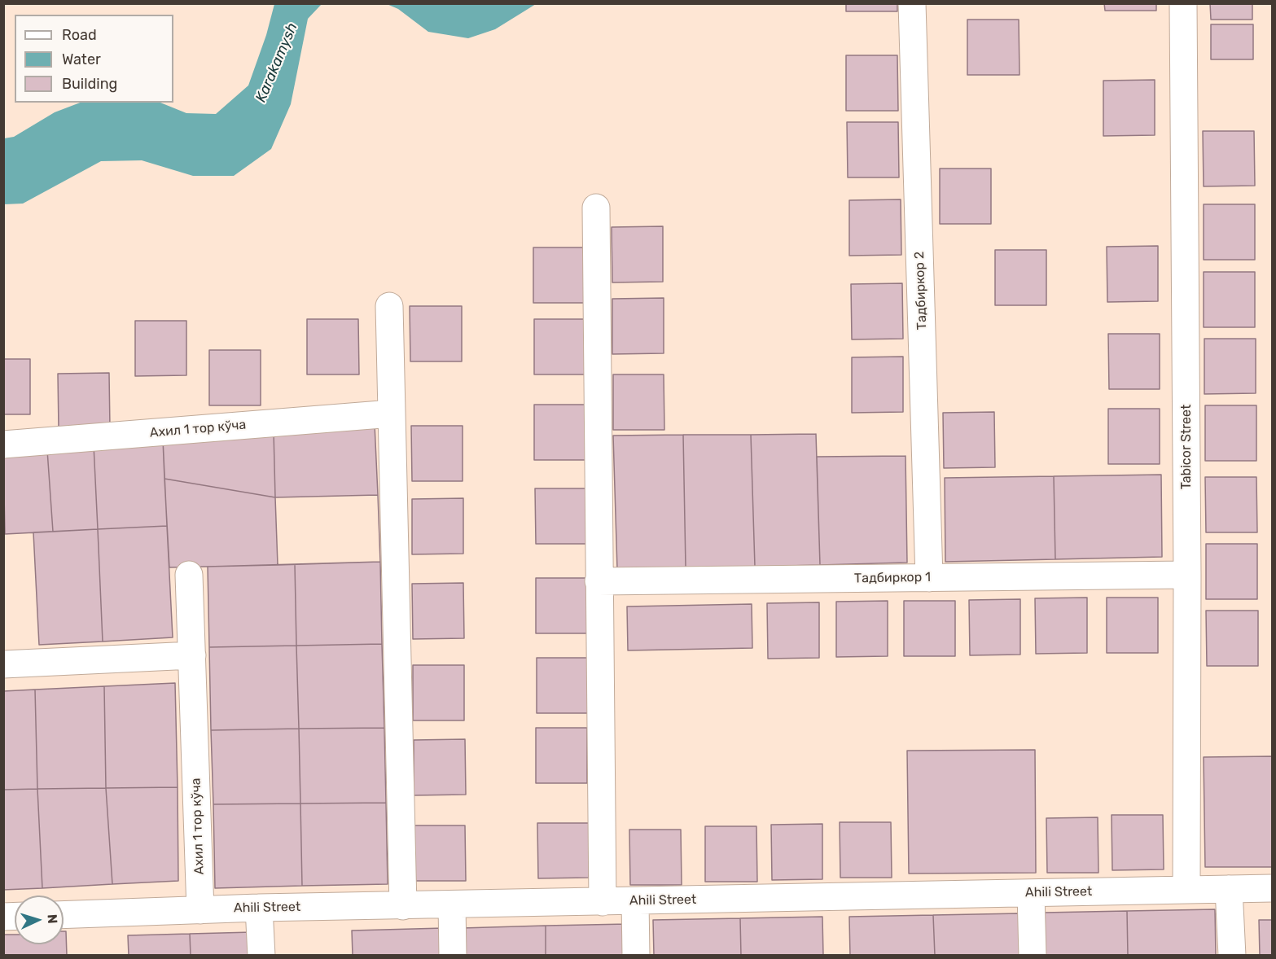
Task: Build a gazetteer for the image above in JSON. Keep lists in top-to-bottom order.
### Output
{
  "streets": {
    "street": [
      "Тадбиркор 2",
      "Ахил 1 тор кўча",
      "Tabicor Street",
      "Тадбиркор 1",
      "Ahili Street"
    ]
  },
  "crossings": [
    ["Тадбиркор 2", "Тадбиркор 1"],
    ["Ахил 1 тор кўча", "Ahili Street"],
    ["Tabicor Street", "Тадбиркор 1"],
    ["Tabicor Street", "Ahili Street"]
  ],
  "water": ["Karakamysh"],
  "legend": ["Road", "Water", "Building"],
  "north": "right"
}
